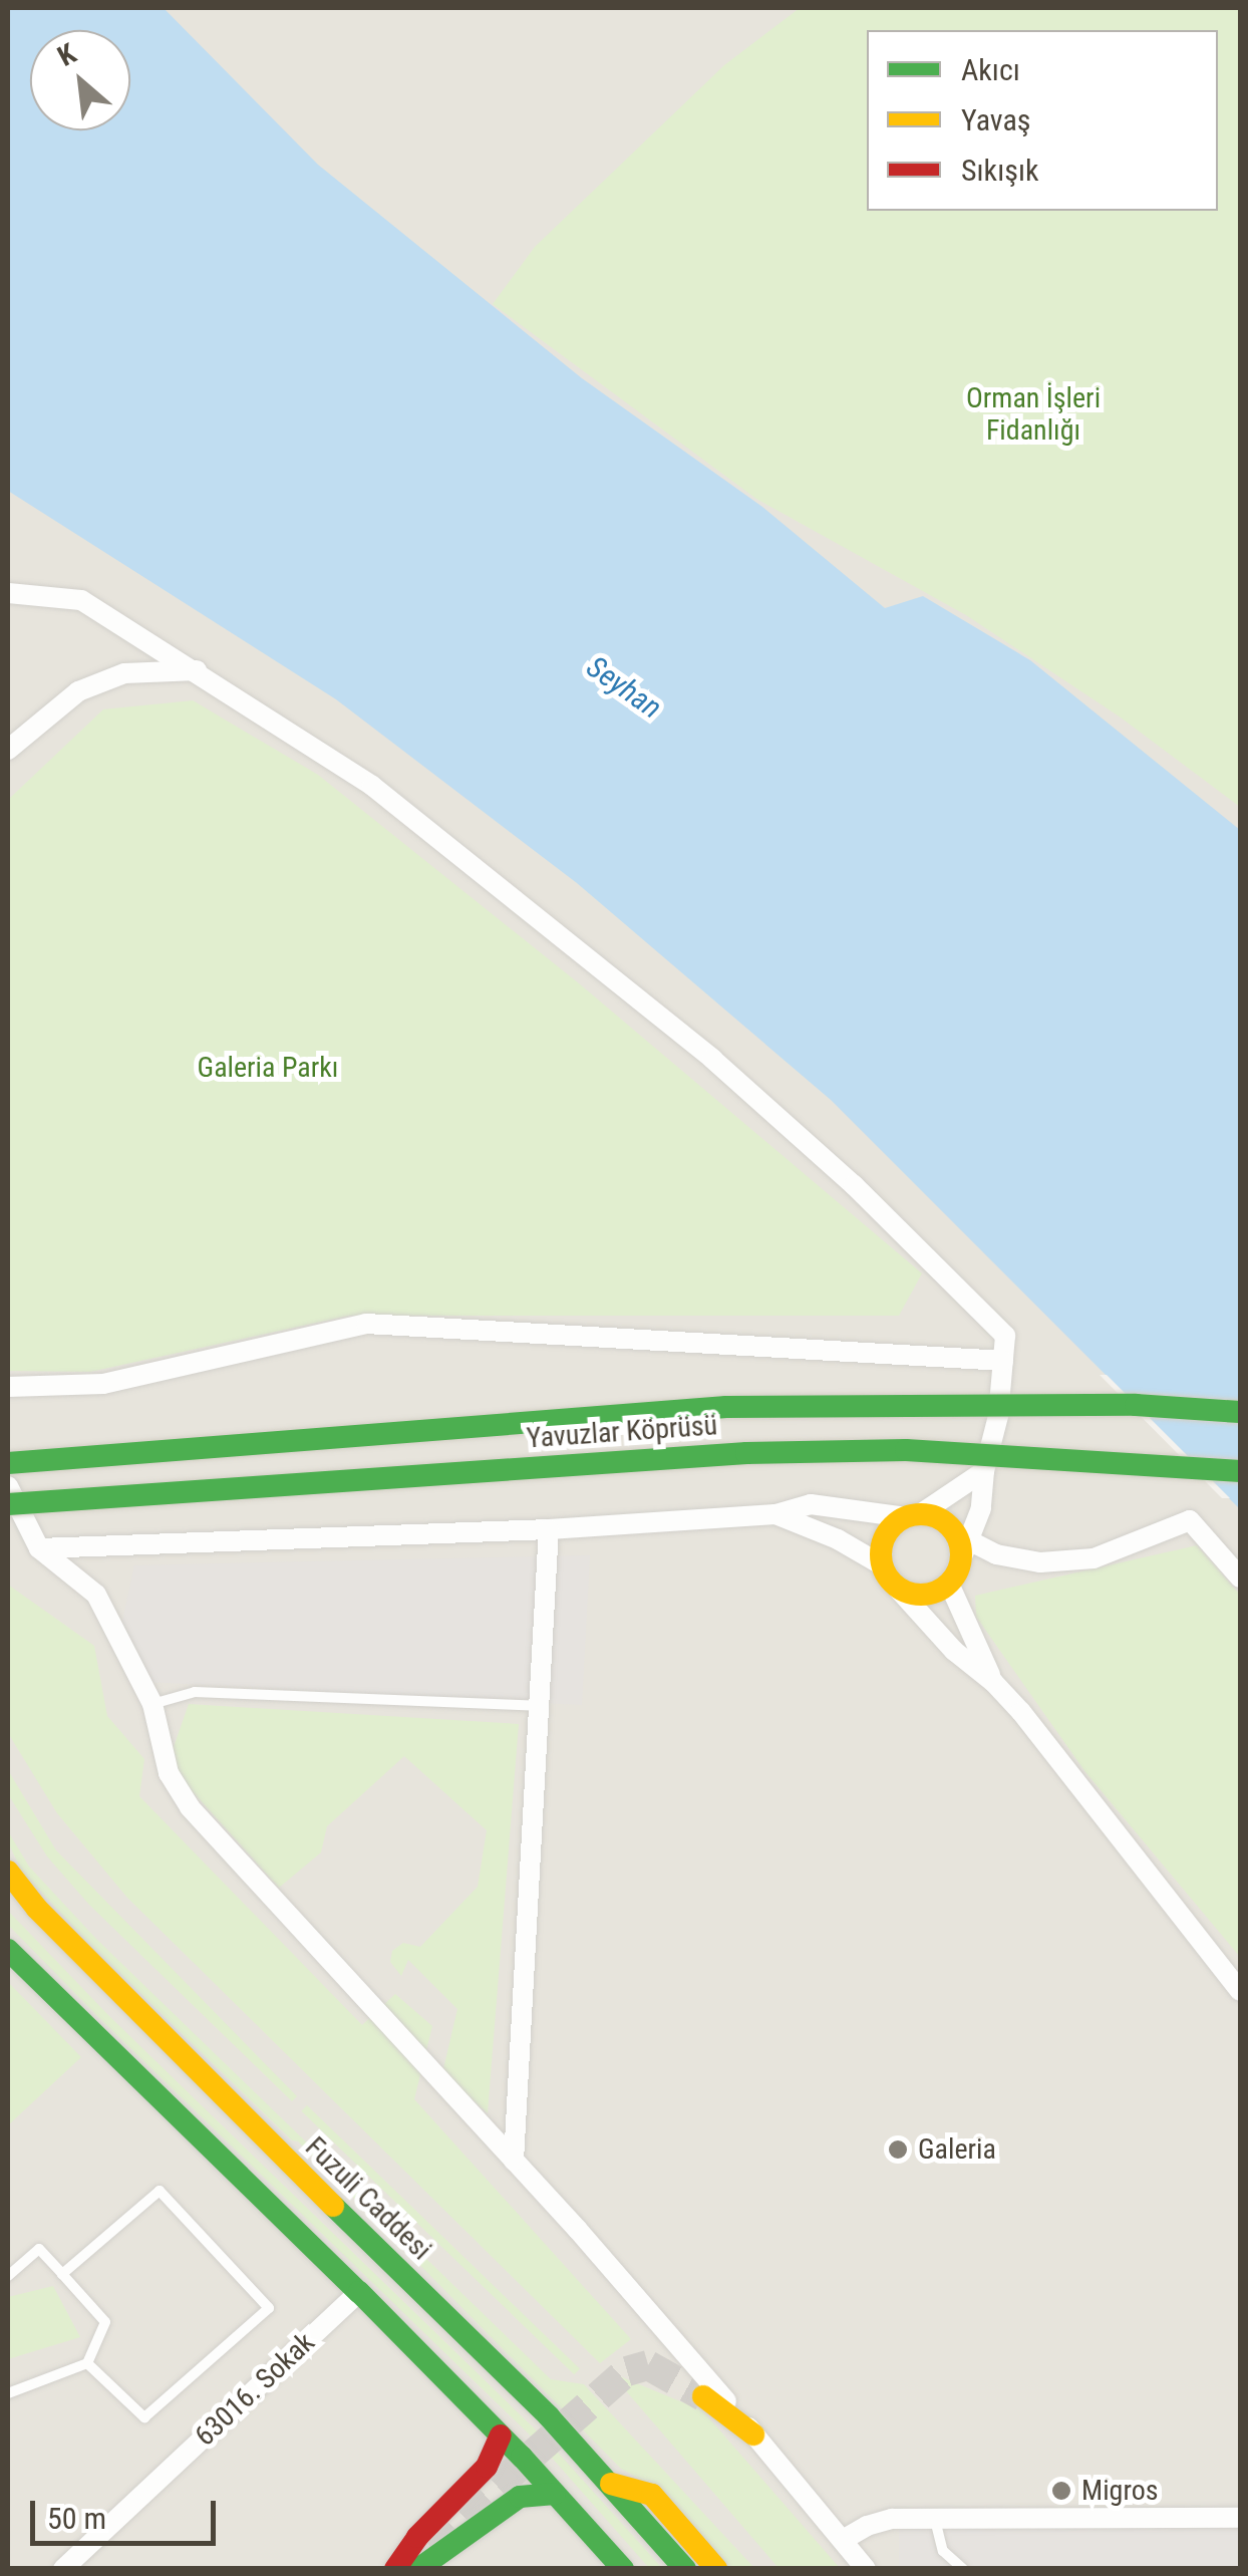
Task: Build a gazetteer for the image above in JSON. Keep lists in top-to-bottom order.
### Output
{
  "streets": {
    "main road": ["Yavuzlar Köprüsü", "Fuzuli Caddesi"],
    "street": ["63016. Sokak"]
  },
  "water": ["Seyhan"],
  "parks": ["Orman İşleri Fidanlığı", "Galeria Parkı"],
  "places": ["Galeria", "Migros"],
  "legend": ["Akıcı", "Yavaş", "Sıkışık"],
  "scale_bar": "50 m",
  "north": "top left"
}
